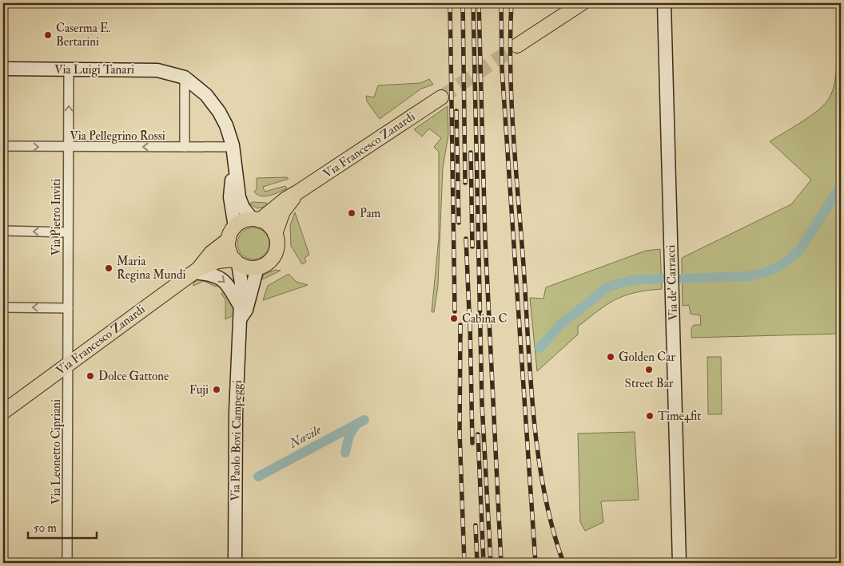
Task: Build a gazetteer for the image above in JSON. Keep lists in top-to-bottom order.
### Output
{
  "streets": {
    "main road": ["Via Francesco Zanardi"],
    "street": [
      "Via Luigi Tanari",
      "Via Pellegrino Rossi",
      "Via Pietro Inviti",
      "Via de' Carracci",
      "Via Paolo Bovi Campeggi",
      "Via Leonetto Cipriani"
    ]
  },
  "crossings": [
    ["Via Luigi Tanari", "Via Pellegrino Rossi"],
    ["Via Luigi Tanari", "Via Francesco Zanardi"],
    ["Via Luigi Tanari", "Via Pietro Inviti"],
    ["Via Luigi Tanari", "Via Paolo Bovi Campeggi"],
    ["Via Pellegrino Rossi", "Via Pietro Inviti"],
    ["Via Francesco Zanardi", "Via Pietro Inviti"],
    ["Via Francesco Zanardi", "Via Paolo Bovi Campeggi"],
    ["Via Francesco Zanardi", "Via Leonetto Cipriani"],
    ["Via Pietro Inviti", "Via Leonetto Cipriani"]
  ],
  "water": ["Navile"],
  "places": [
    "Caserma E. Bertarini",
    "Pam",
    "Maria Regina Mundi",
    "Cabina C",
    "Golden Car",
    "Street Bar",
    "Dolce Gattone",
    "Fuji",
    "Time4fit"
  ],
  "scale_bar": "50 m"
}
